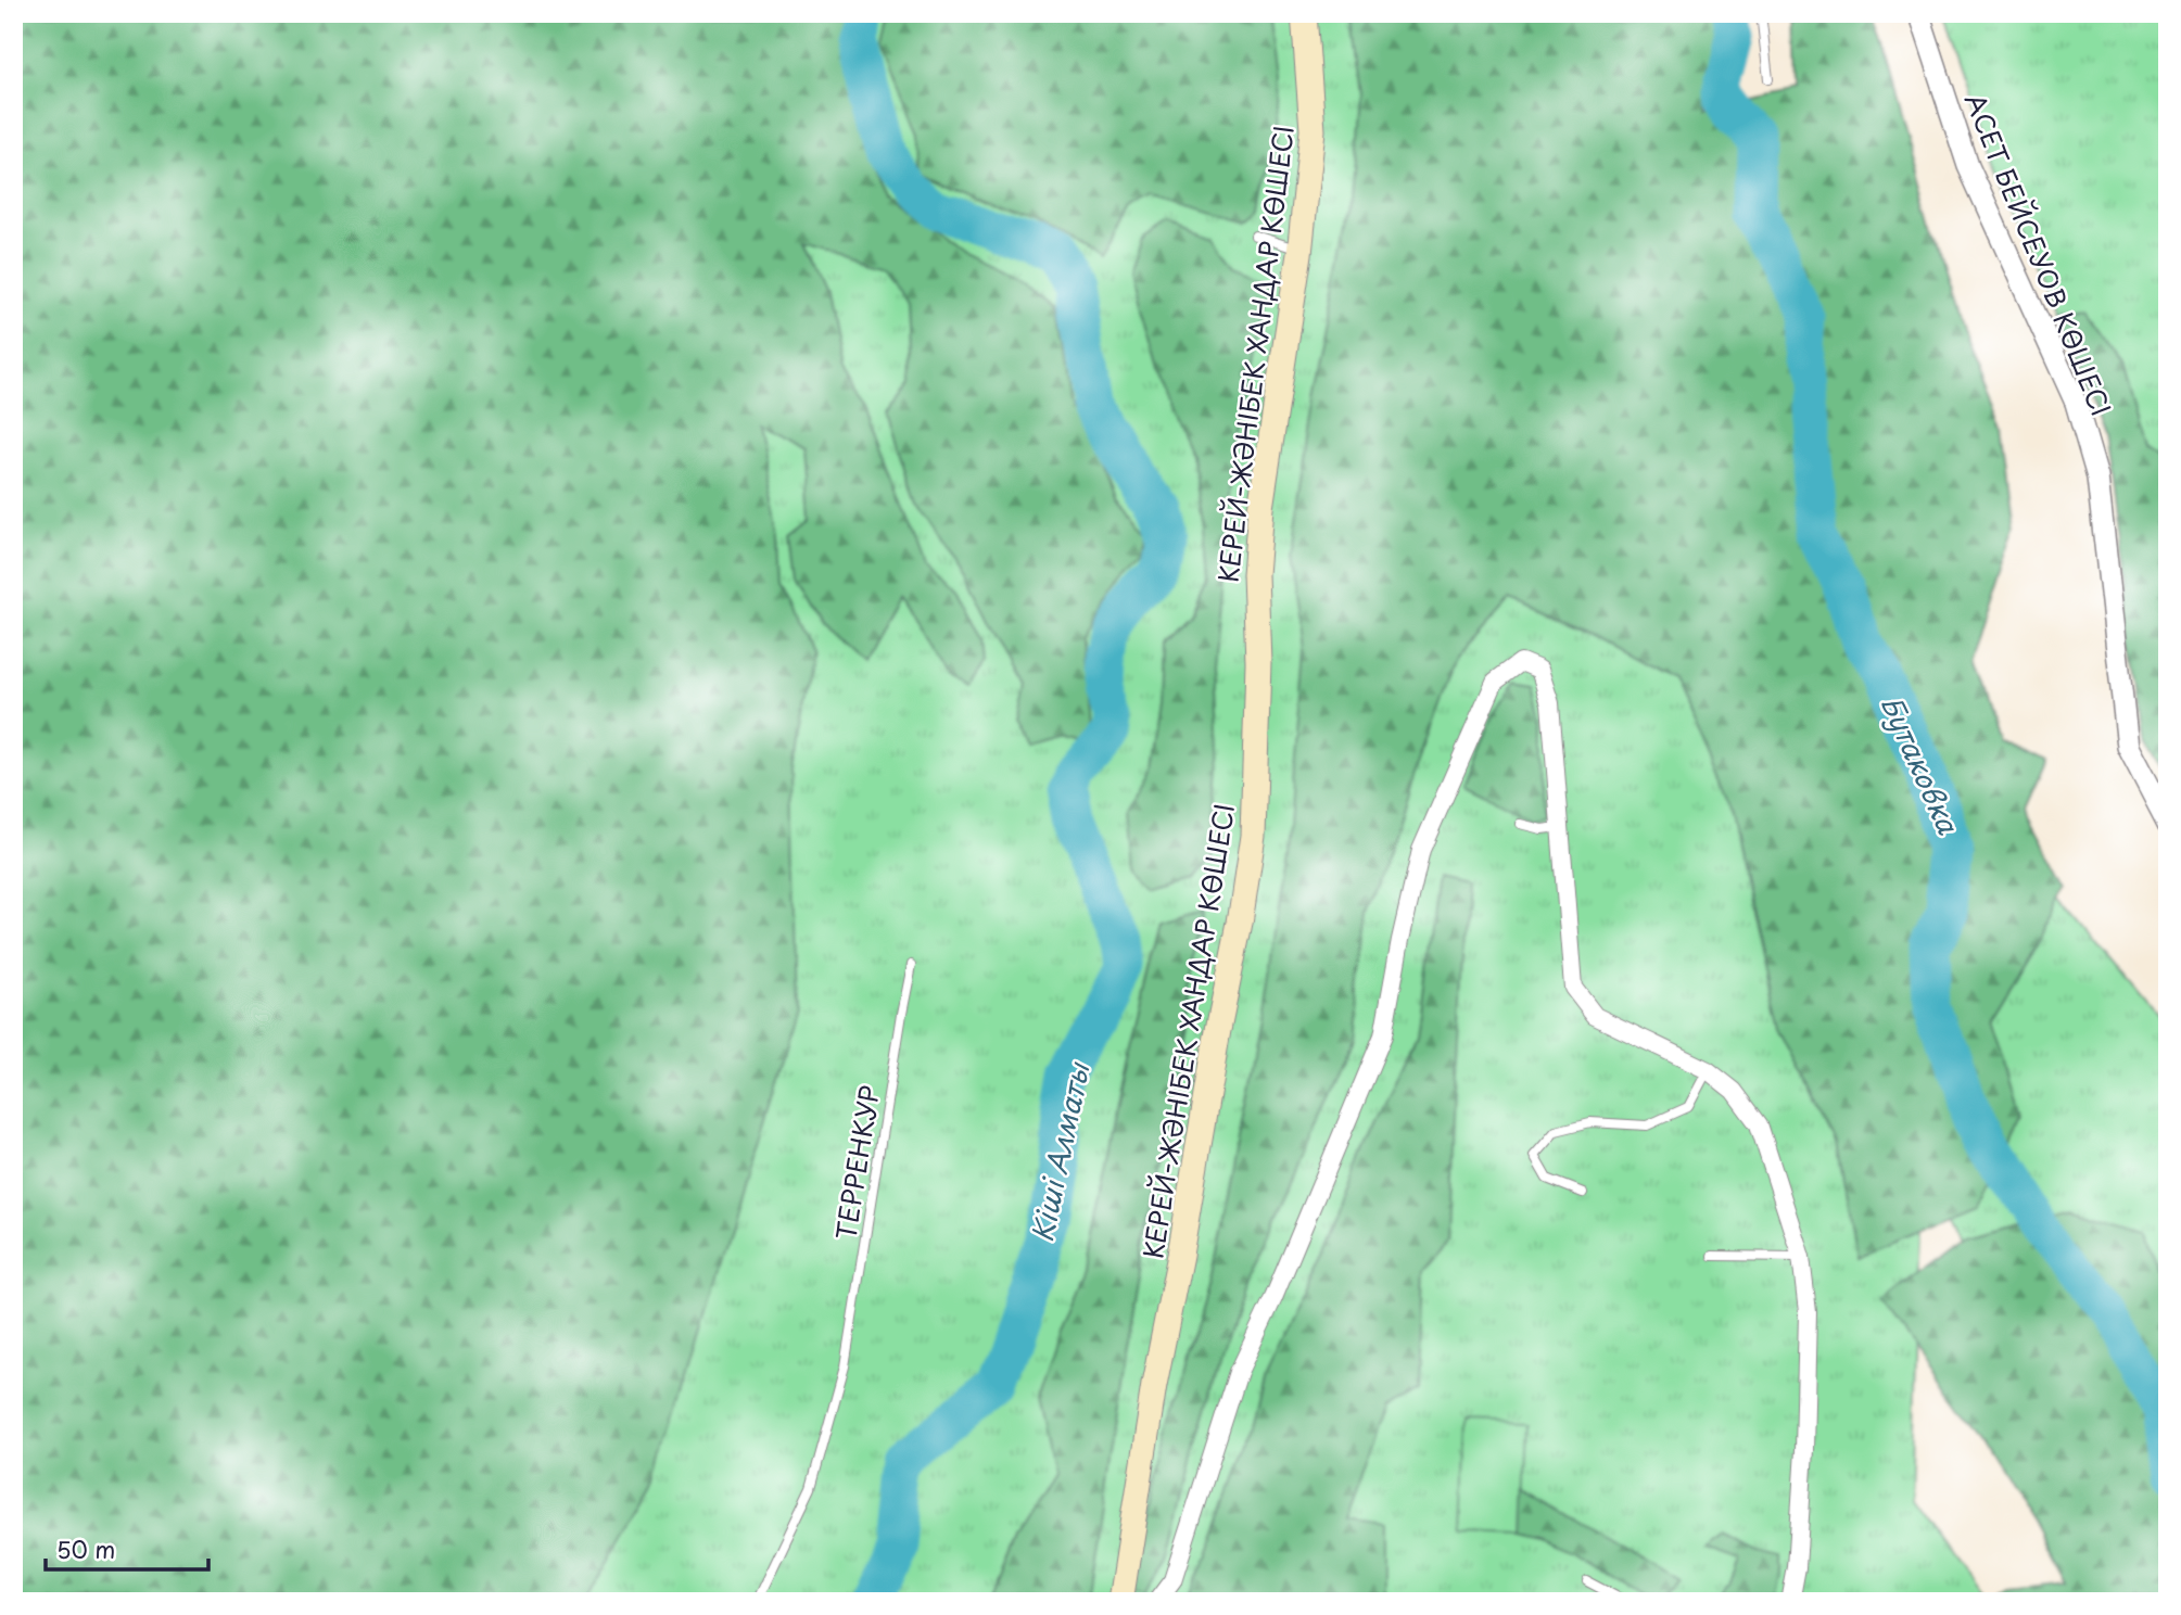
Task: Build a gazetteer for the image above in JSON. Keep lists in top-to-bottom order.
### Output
{
  "streets": {
    "main road": ["КЕРЕЙ-ЖӘНІБЕК ХАНДАР КӨШЕСІ"],
    "street": ["АСЕТ БЕЙСЕУОВ КӨШЕСІ"],
    "lane": ["ТЕРРЕНКУР"]
  },
  "water": ["Бутаковка", "Кіші Алматы"],
  "scale_bar": "50 m"
}
